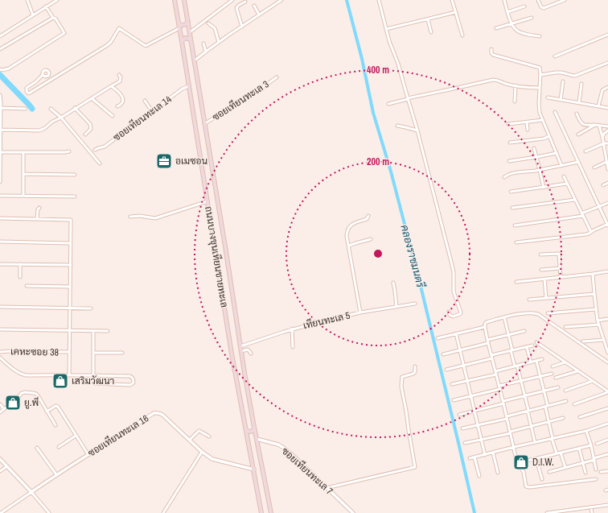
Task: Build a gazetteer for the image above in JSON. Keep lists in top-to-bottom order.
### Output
{
  "streets": {
    "main road": ["ถนนบางขุนเทียนชายทะเล"],
    "street": [
      "ซอยเทียนทะเล 3",
      "ซอยเทียนทะเล 14",
      "เทียนทะเล 5",
      "เคหะซอย 38",
      "ซอยเทียนทะเล 16",
      "ซอยเทียนทะเล 7"
    ]
  },
  "crossings": [
    ["ซอยเทียนทะเล 3", "ถนนบางขุนเทียนชายทะเล"],
    ["ซอยเทียนทะเล 14", "ถนนบางขุนเทียนชายทะเล"],
    ["ถนนบางขุนเทียนชายทะเล", "เทียนทะเล 5"],
    ["ถนนบางขุนเทียนชายทะเล", "ซอยเทียนทะเล 16"],
    ["ถนนบางขุนเทียนชายทะเล", "ซอยเทียนทะเล 7"]
  ],
  "water": ["คลองราชมนตรี"],
  "places": {
    "office": ["อเมซอน"],
    "shop": ["เสริมวัฒนา", "ยู.พี", "D.I.W."]
  },
  "rings": ["400 m", "200 m"]
}
